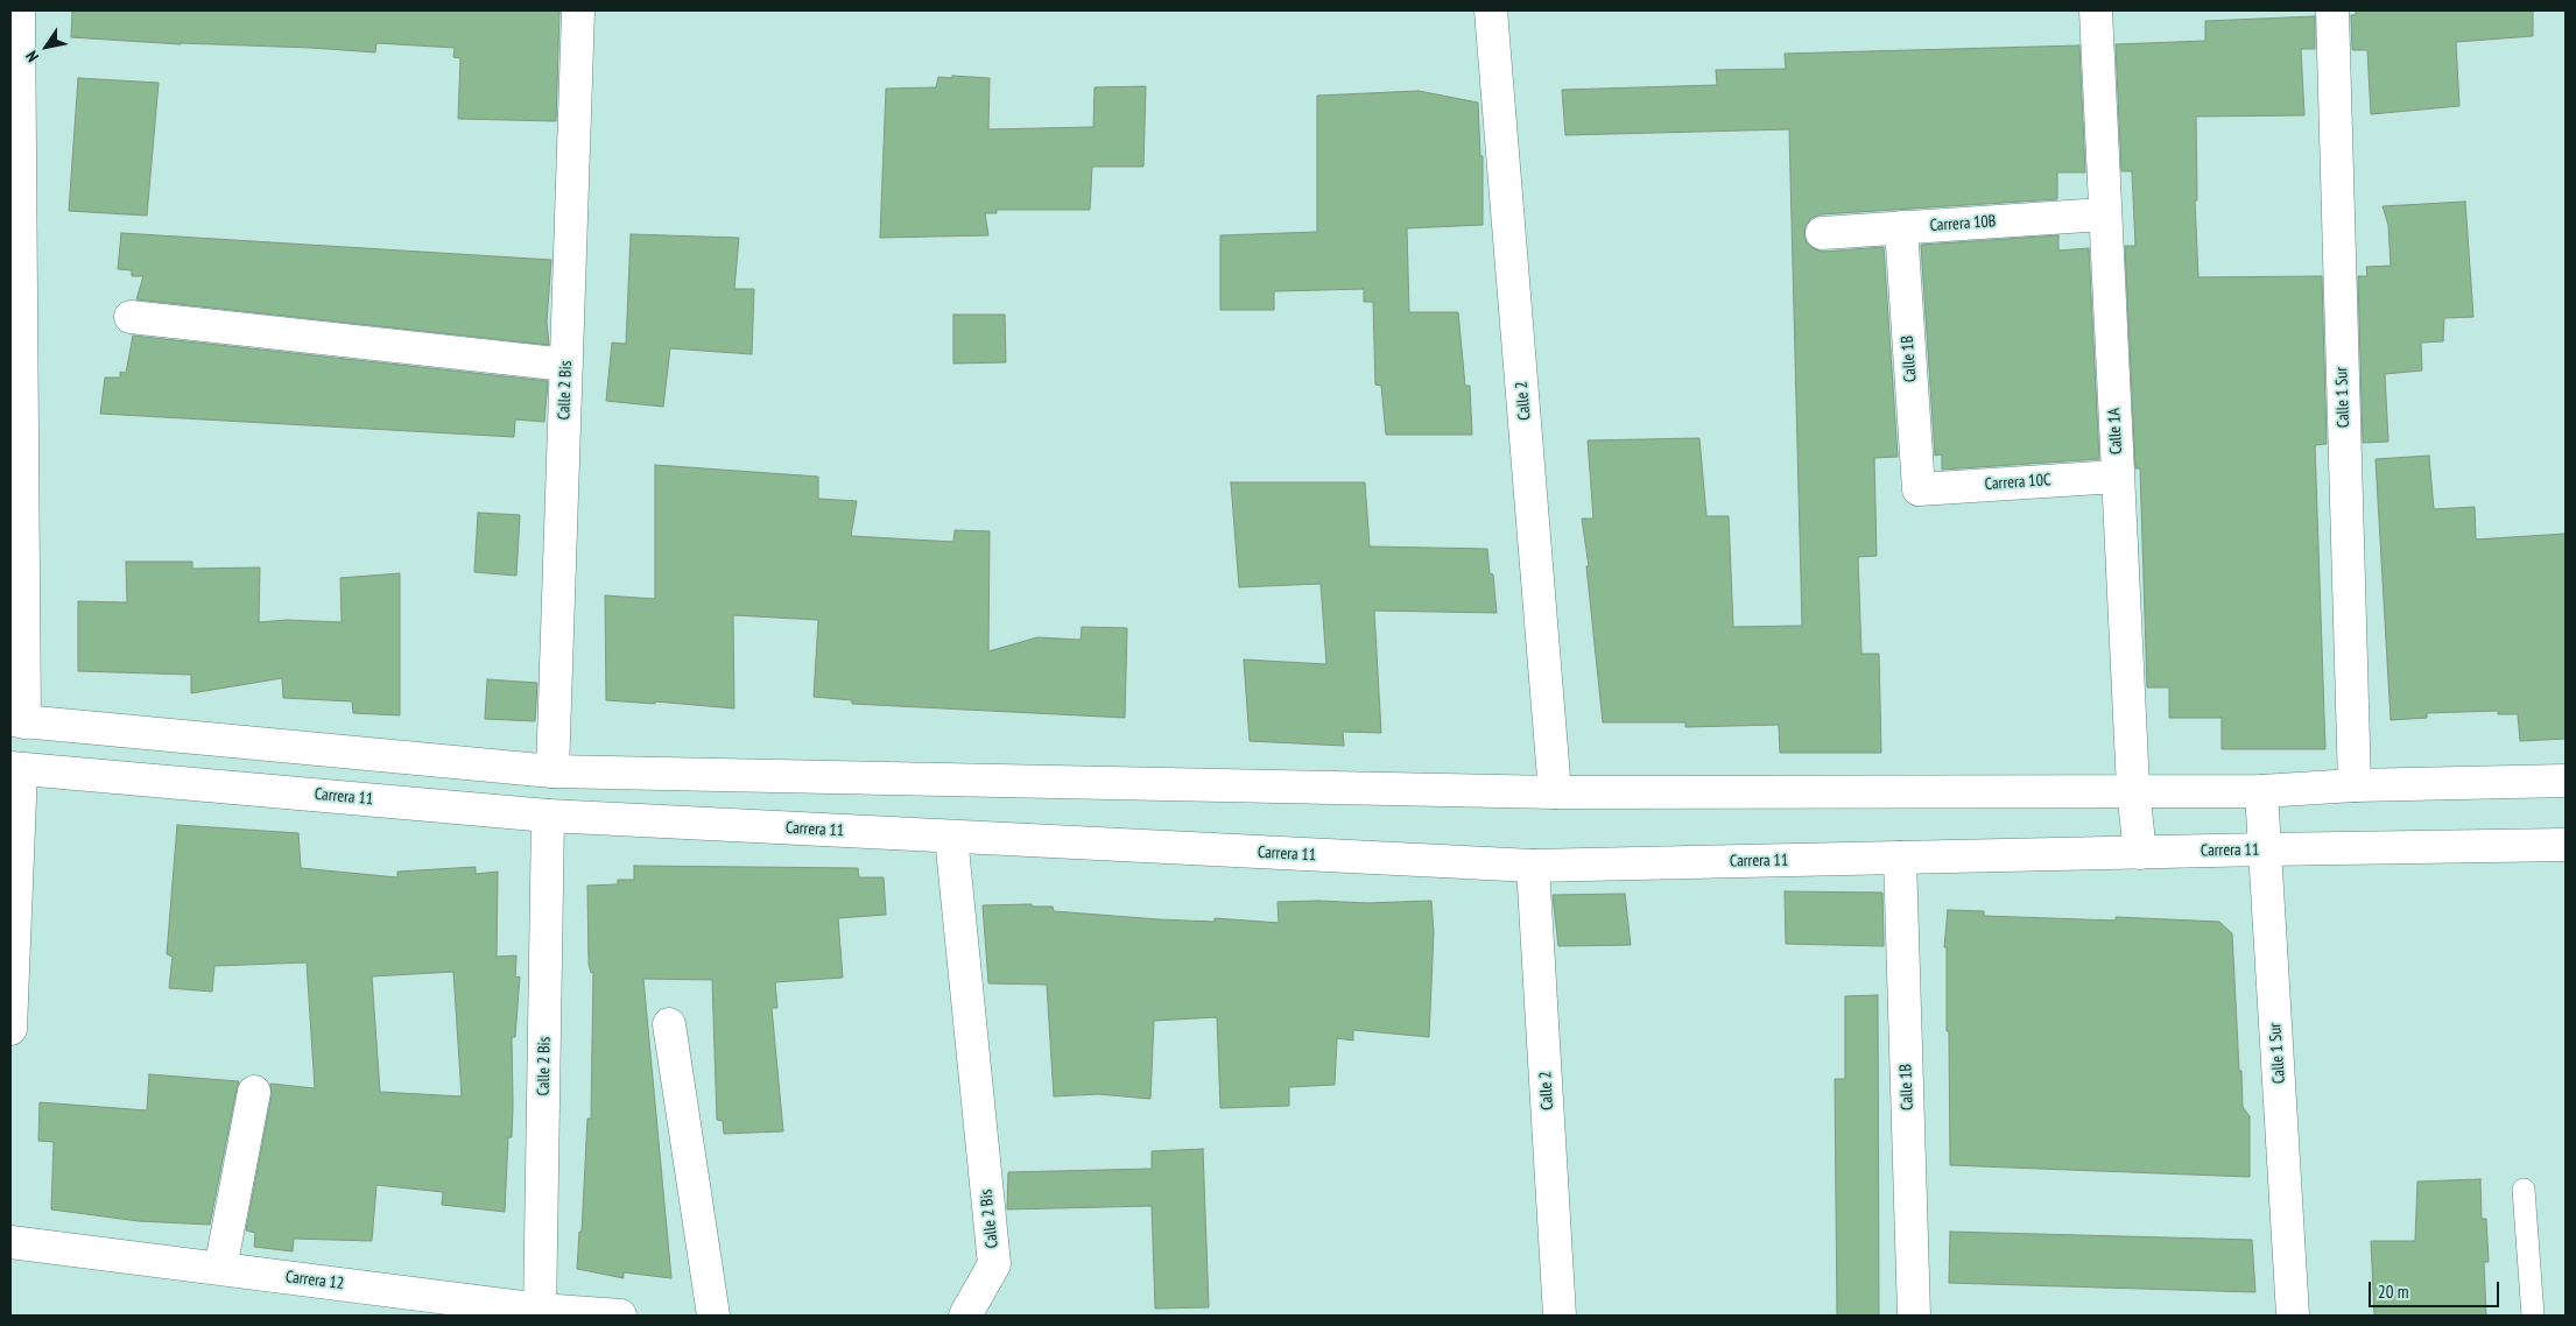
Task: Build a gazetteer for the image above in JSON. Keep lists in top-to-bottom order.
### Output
{
  "streets": {
    "street": [
      "Carrera 10B",
      "Calle 1B",
      "Calle 2 Bis",
      "Calle 1 Sur",
      "Calle 2",
      "Calle 1A",
      "Carrera 10C",
      "Carrera 11",
      "Carrera 12"
    ]
  },
  "crossings": [
    ["Carrera 10B", "Calle 1B"],
    ["Carrera 10B", "Calle 1A"],
    ["Calle 1B", "Carrera 10C"],
    ["Calle 1B", "Carrera 11"],
    ["Calle 2 Bis", "Carrera 11"],
    ["Calle 2 Bis", "Carrera 12"],
    ["Calle 1 Sur", "Carrera 11"],
    ["Calle 2", "Carrera 11"],
    ["Calle 1A", "Carrera 10C"],
    ["Calle 1A", "Carrera 11"]
  ],
  "scale_bar": "20 m",
  "north": "bottom left"
}
